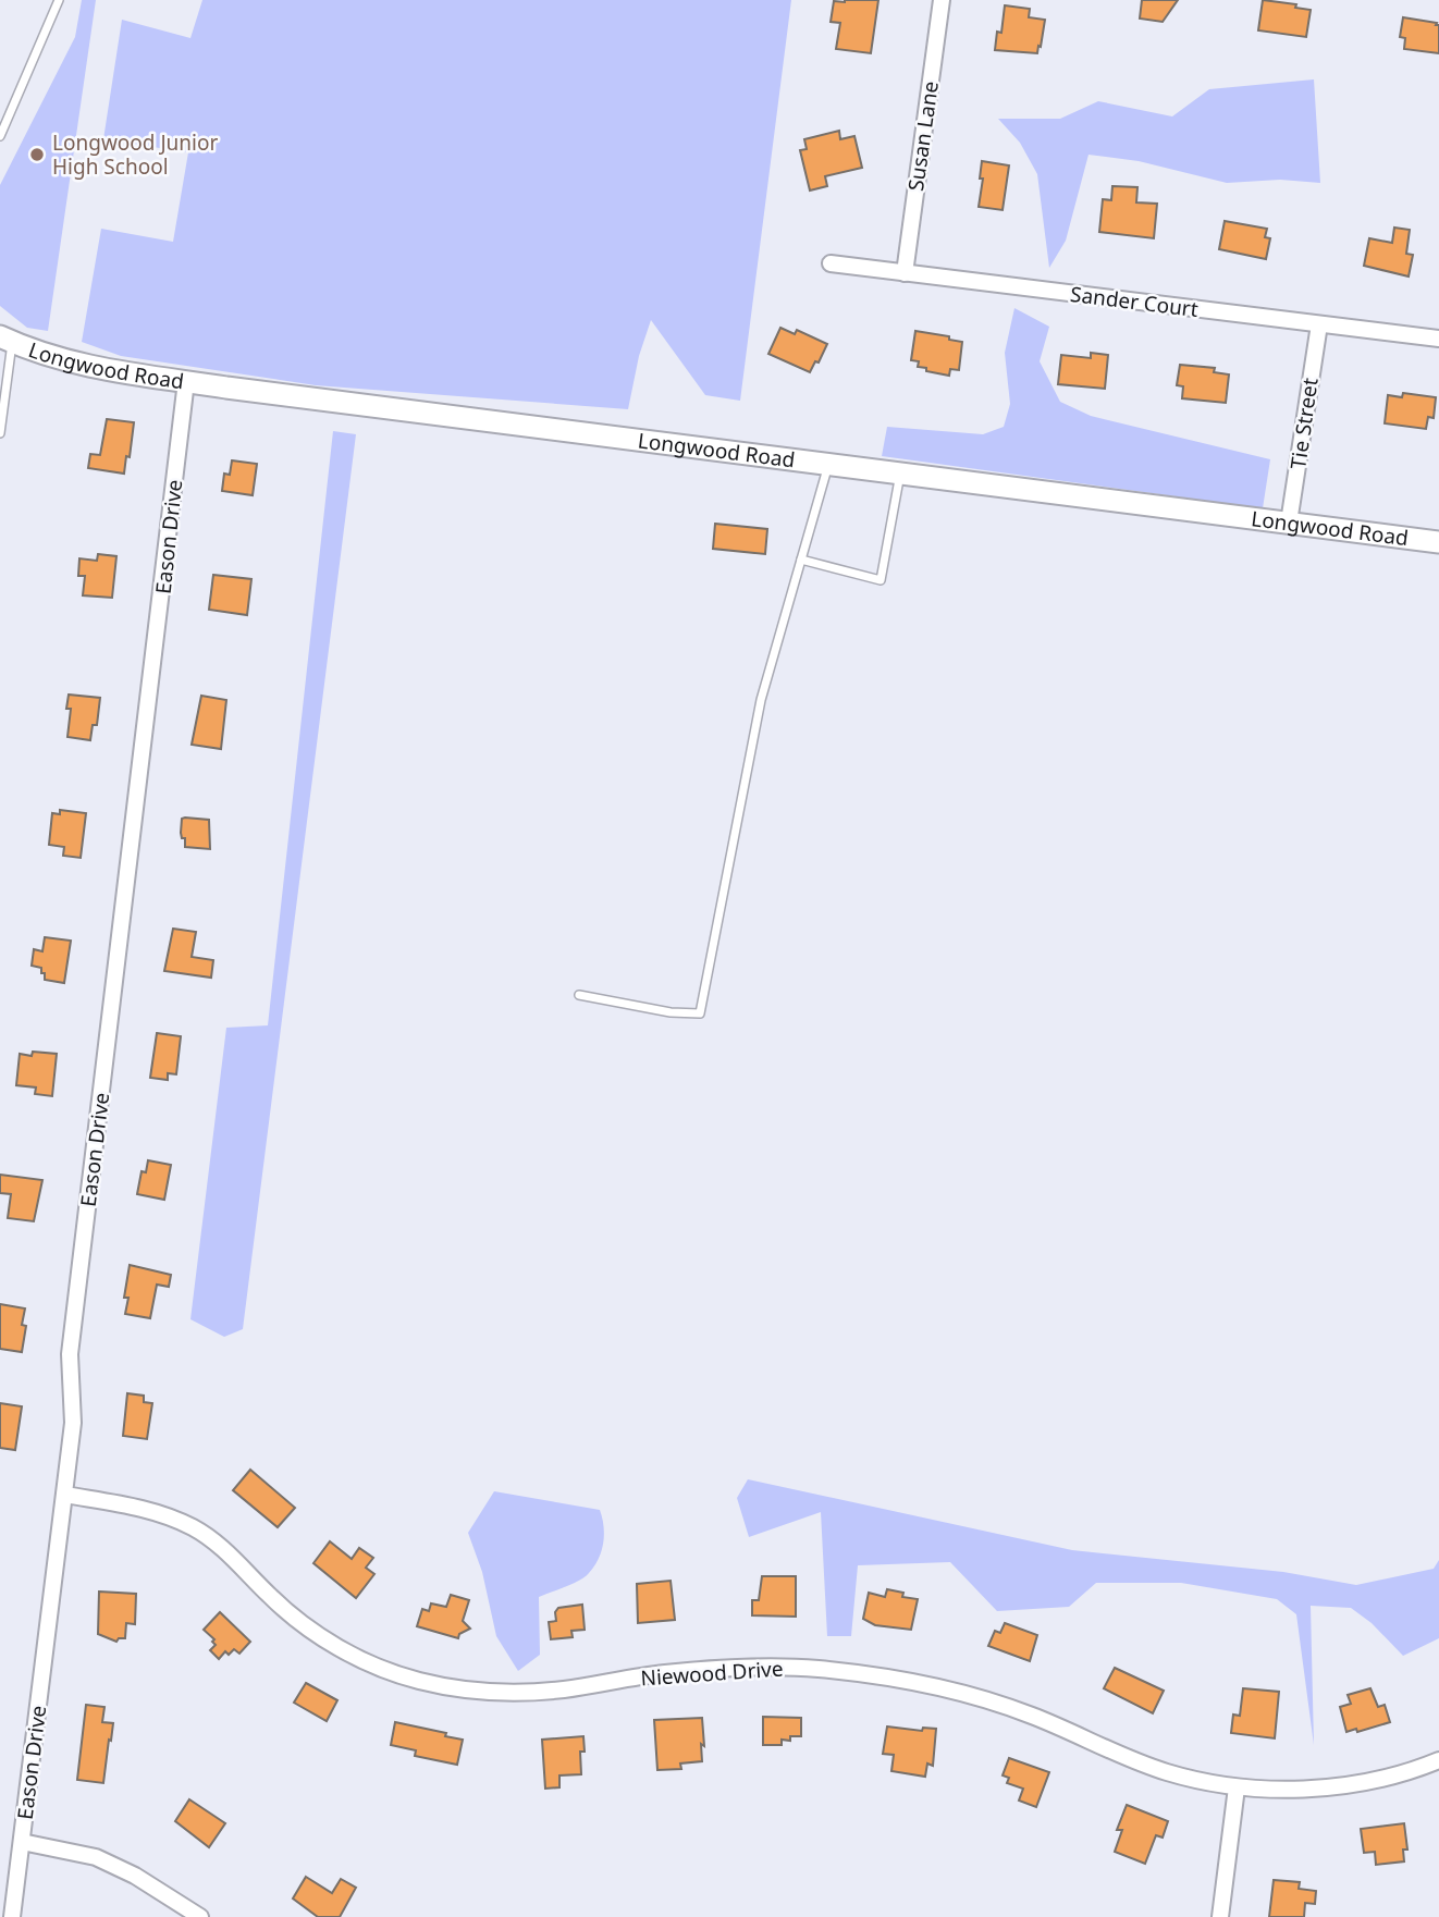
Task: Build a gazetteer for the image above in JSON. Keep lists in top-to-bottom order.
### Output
{
  "streets": {
    "main road": ["Longwood Road"],
    "street": [
      "Susan Lane",
      "Sander Court",
      "Tie Street",
      "Eason Drive",
      "Niewood Drive"
    ]
  },
  "crossings": [
    ["Susan Lane", "Sander Court"],
    ["Sander Court", "Tie Street"],
    ["Longwood Road", "Tie Street"],
    ["Longwood Road", "Eason Drive"],
    ["Eason Drive", "Niewood Drive"]
  ],
  "places": ["Longwood Junior High School"]
}
